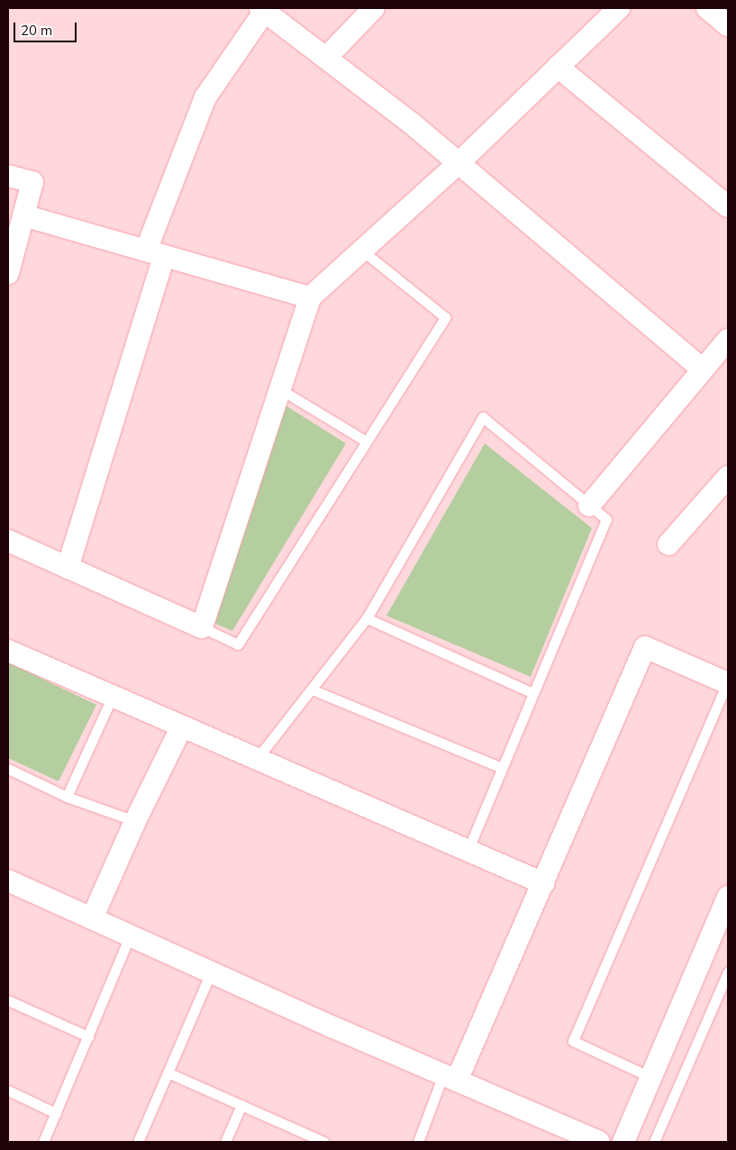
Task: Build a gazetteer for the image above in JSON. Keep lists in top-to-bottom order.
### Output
{
  "scale_bar": "20 m"
}
